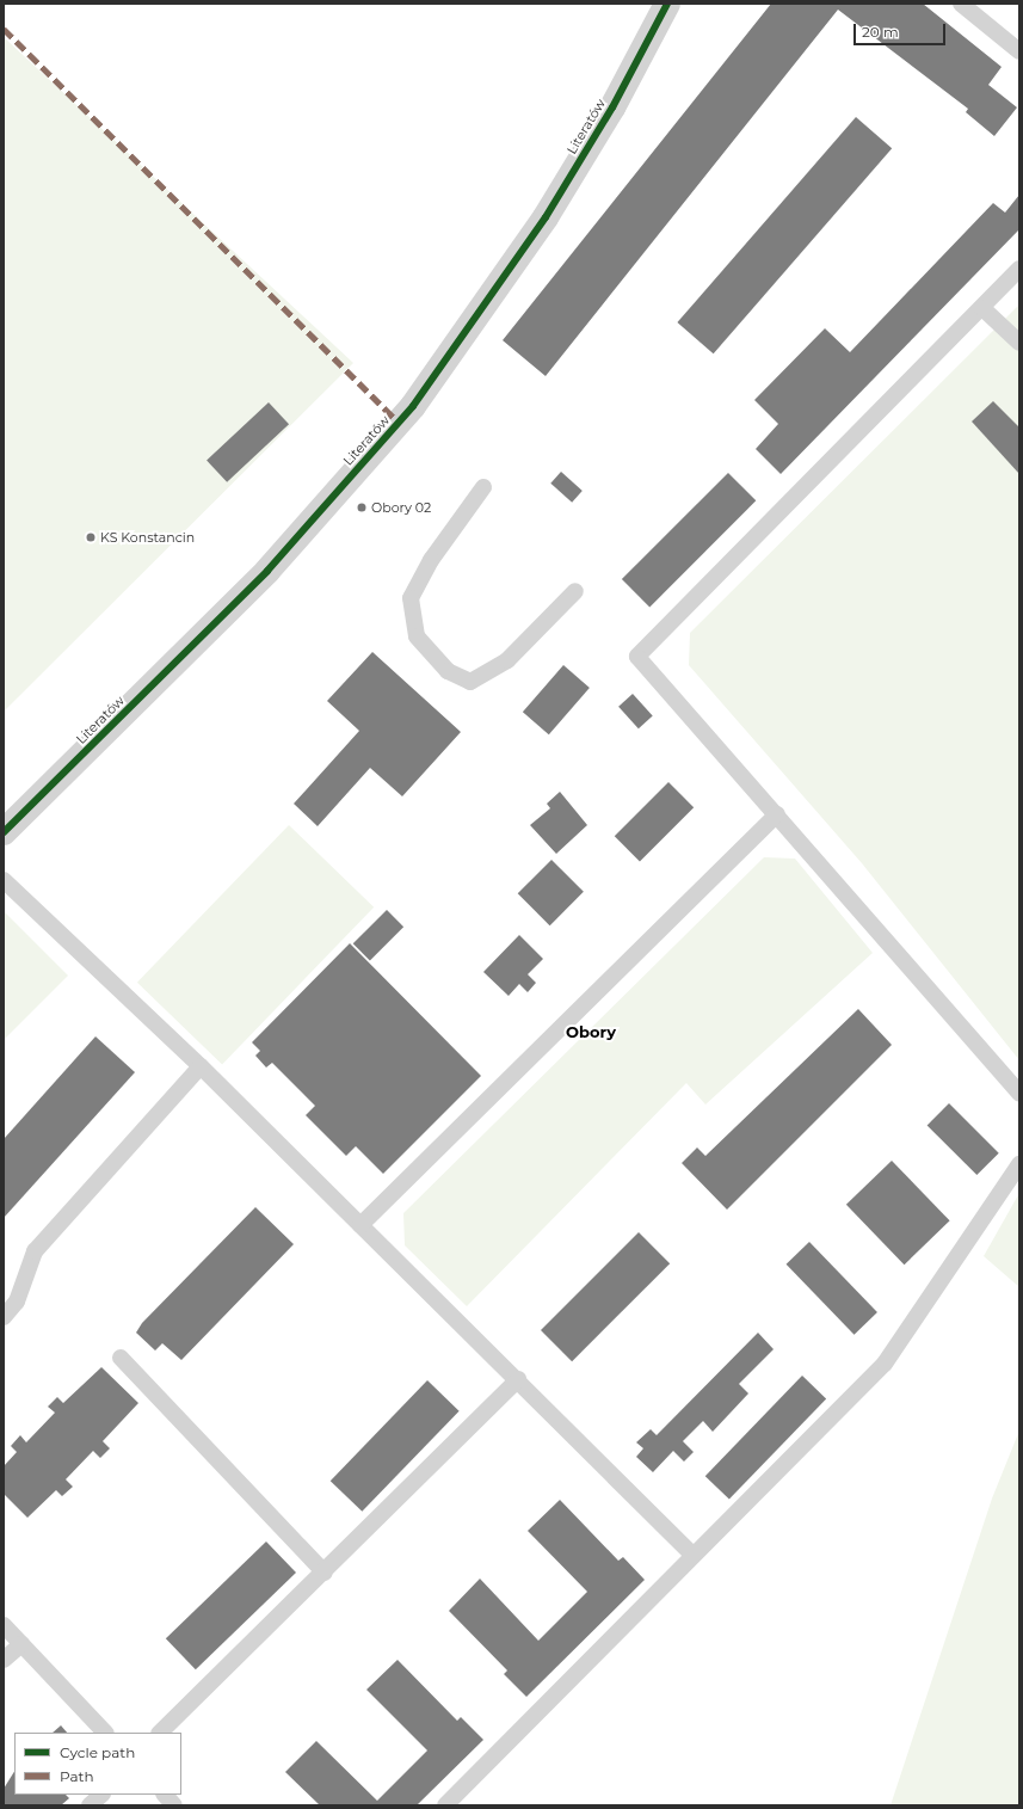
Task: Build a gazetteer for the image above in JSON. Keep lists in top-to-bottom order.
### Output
{
  "streets": {
    "street": ["Literatów"]
  },
  "districts": ["Obory"],
  "places": ["Obory 02", "KS Konstancin"],
  "legend": ["Cycle path", "Path"],
  "scale_bar": "20 m"
}
